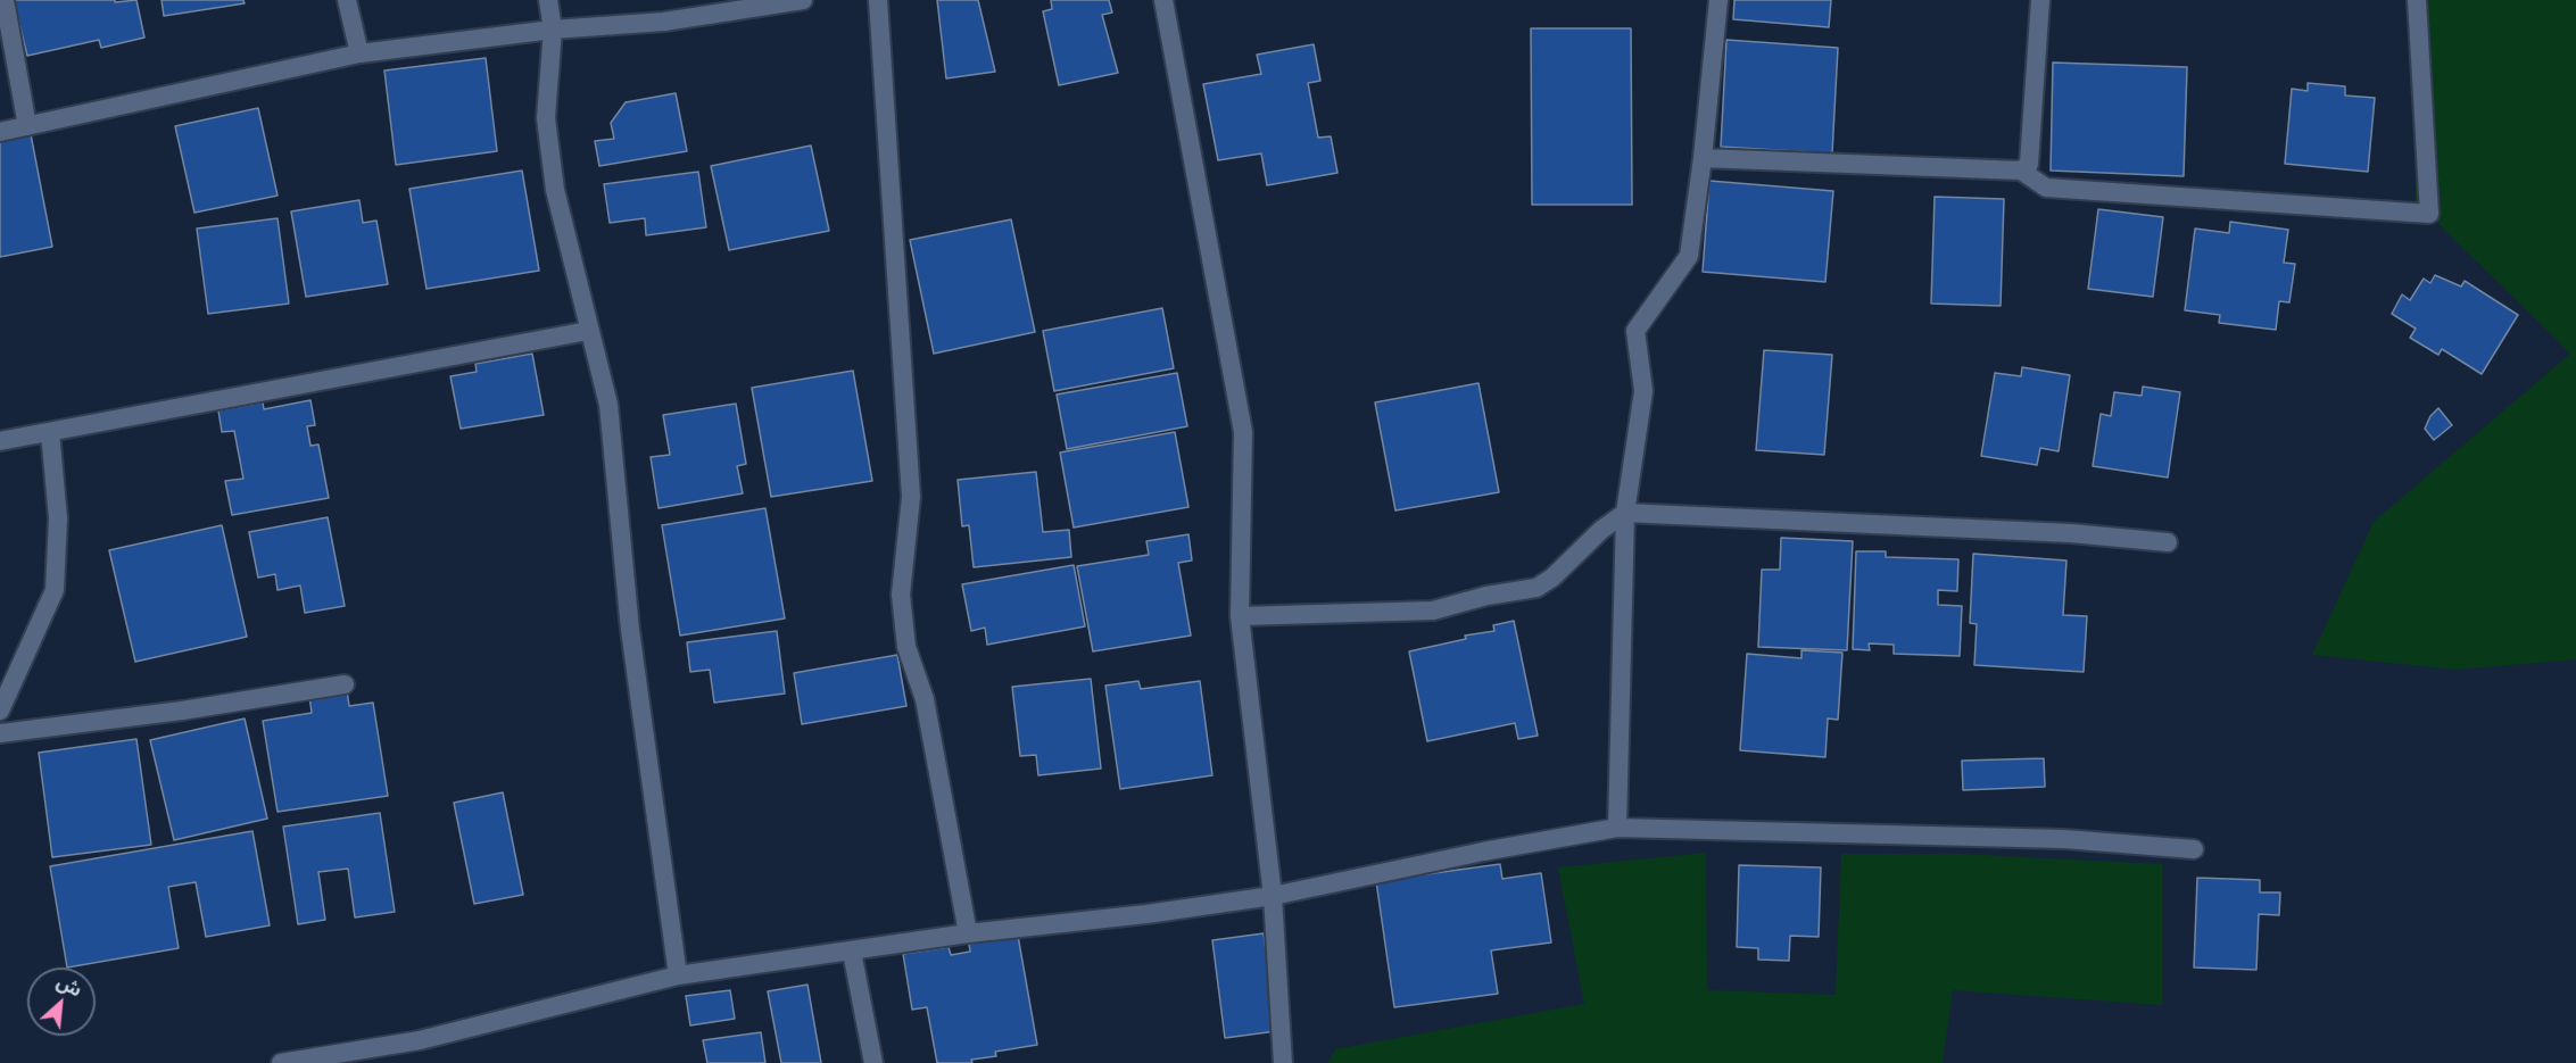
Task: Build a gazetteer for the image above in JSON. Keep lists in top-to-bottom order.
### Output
{
  "north": "top right"
}
